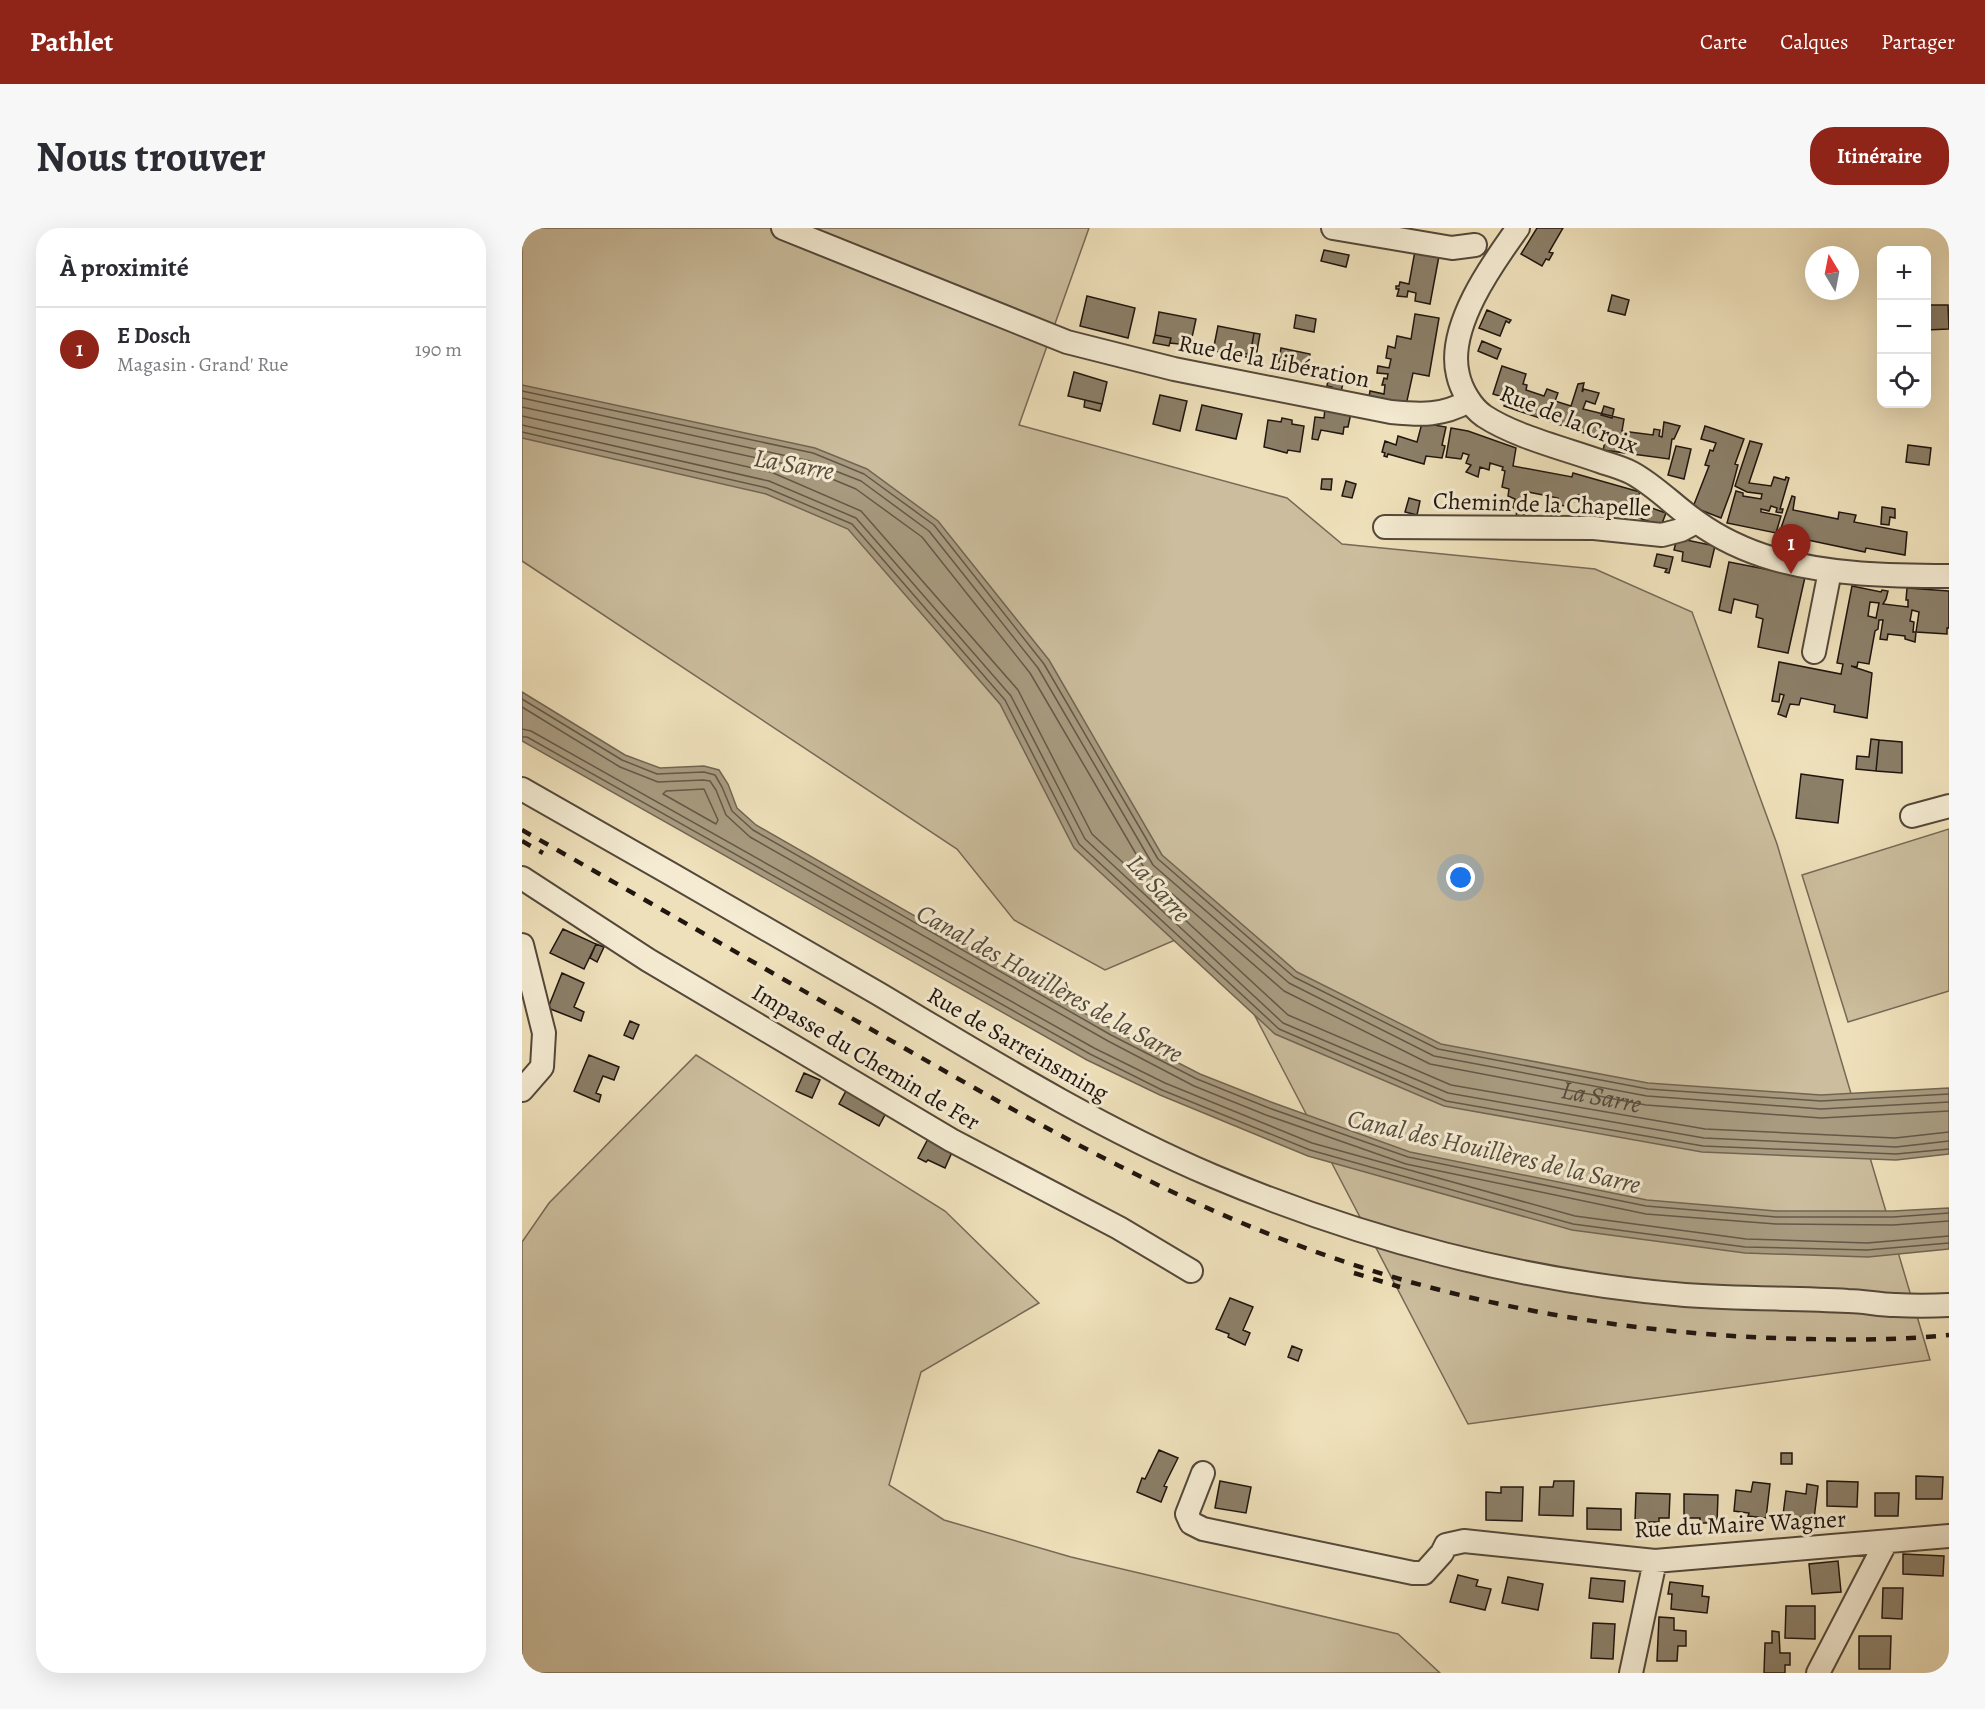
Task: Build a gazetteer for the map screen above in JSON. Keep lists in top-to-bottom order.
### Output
{
  "streets": {
    "street": [
      "Rue de la Libération",
      "Rue de la Croix",
      "Chemin de la Chapelle",
      "Rue de Sarreinsming",
      "Impasse du Chemin de Fer",
      "Rue du Maire Wagner"
    ]
  },
  "crossings": [
    ["Rue de la Libération", "Rue de la Croix"],
    ["Rue de la Croix", "Chemin de la Chapelle"]
  ],
  "water": ["La Sarre", "Canal des Houillères de la Sarre"],
  "north": "top",
  "page": {
    "header": "Pathlet",
    "nav": ["Carte", "Calques", "Partager"],
    "buttons": "Itinéraire",
    "title": "Nous trouver",
    "heading": "À proximité",
    "map_buttons": ["+", "−"],
    "list": [
      {
        "mark": "1",
        "name": "E Dosch",
        "note": "Magasin · Grand' Rue",
        "value": "190 m"
      }
    ],
    "pins": "1"
  }
}
